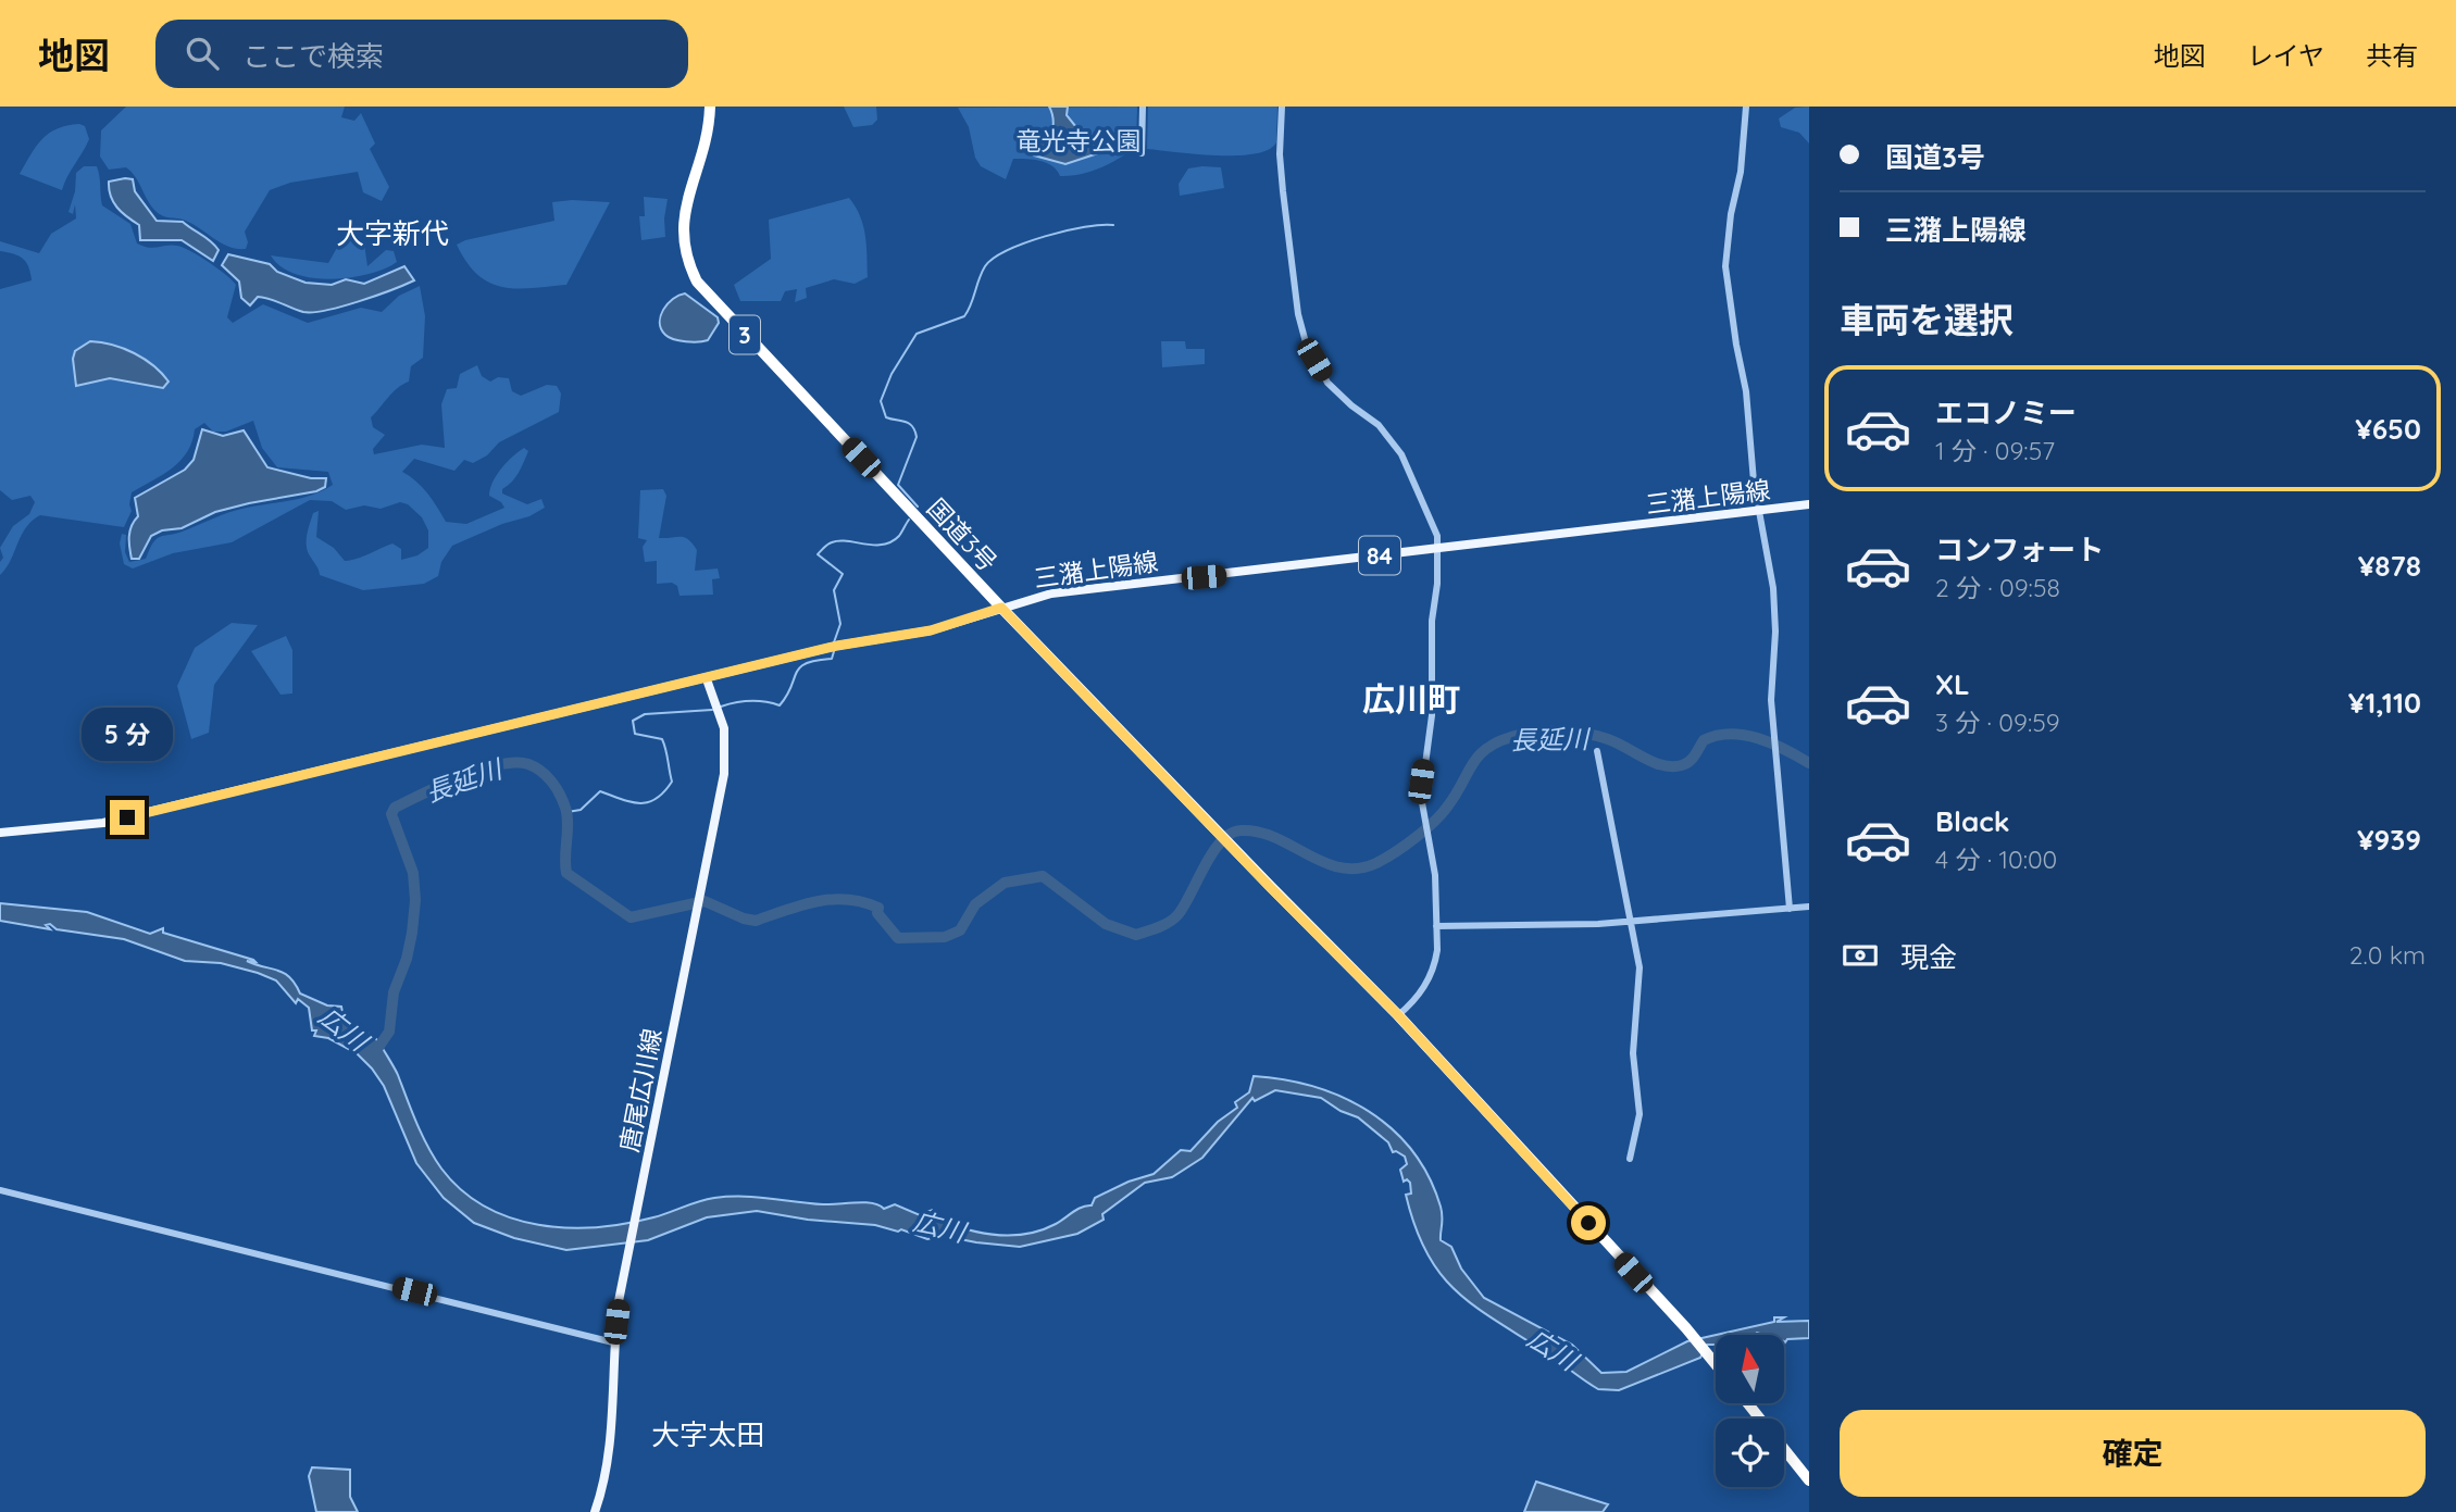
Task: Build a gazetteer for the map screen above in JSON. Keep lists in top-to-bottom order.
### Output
{
  "streets": {
    "highway": ["3", "国道3号"],
    "main road": ["三潴上陽線", "84", "唐尾広川線"]
  },
  "crossings": [
    ["三潴上陽線", "国道3号"],
    ["三潴上陽線", "唐尾広川線"]
  ],
  "districts": ["大字新代", "広川町", "大字太田"],
  "water": ["長延川", "広川"],
  "parks": ["竜光寺公園"],
  "north": "top",
  "page": {
    "header": "地図",
    "search": "ここで検索",
    "nav": ["地図", "レイヤ", "共有"],
    "banner": ["国道3号", "三潴上陽線"],
    "heading": "車両を選択",
    "list": [
      {
        "name": "エコノミー",
        "note": "1 分 · 09:57",
        "value": "¥650"
      },
      {
        "name": "コンフォート",
        "note": "2 分 · 09:58",
        "value": "¥878"
      },
      {
        "name": "XL",
        "note": "3 分 · 09:59",
        "value": "¥1,110"
      },
      {
        "name": "Black",
        "note": "4 分 · 10:00",
        "value": "¥939"
      }
    ],
    "bubble": "5 分",
    "pay": ["現金", "2.0 km"],
    "buttons": "確定"
  }
}
